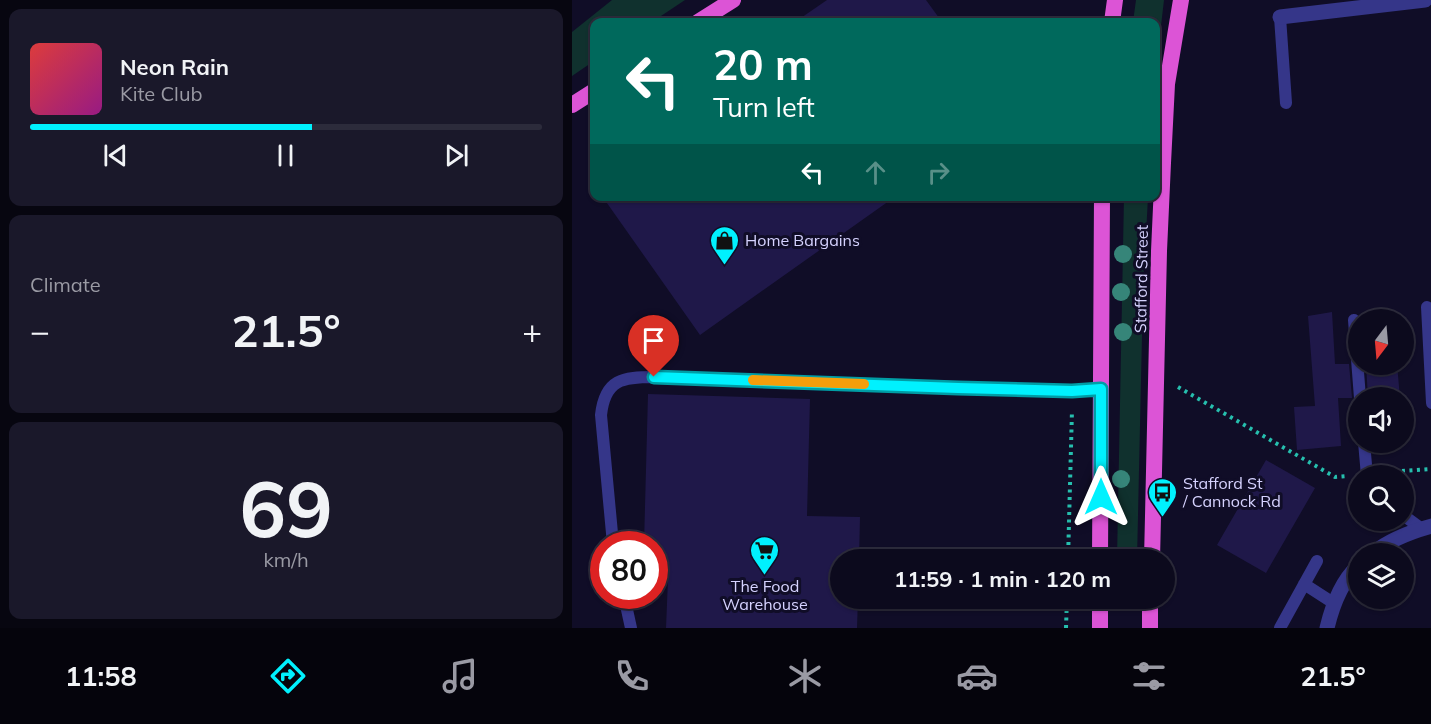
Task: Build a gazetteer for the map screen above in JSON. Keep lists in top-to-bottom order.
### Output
{
  "streets": {
    "highway": ["Stafford Street"]
  },
  "places": {
    "shop": ["Home Bargains"],
    "bus stop": ["Stafford St / Cannock Rd"],
    "supermarket": ["The Food Warehouse"]
  },
  "north": "bottom",
  "page": {
    "turn": ["20 m", "Turn left"],
    "song": ["Neon Rain", "Kite Club"],
    "tile": [
      "Climate",
      ["69", "km/h"]
    ],
    "heat": ["−", "21.5°", "+"],
    "limit": "80",
    "trip": "11:59 · 1 min · 120 m",
    "tabs": ["11:58", "21.5°"]
  }
}
